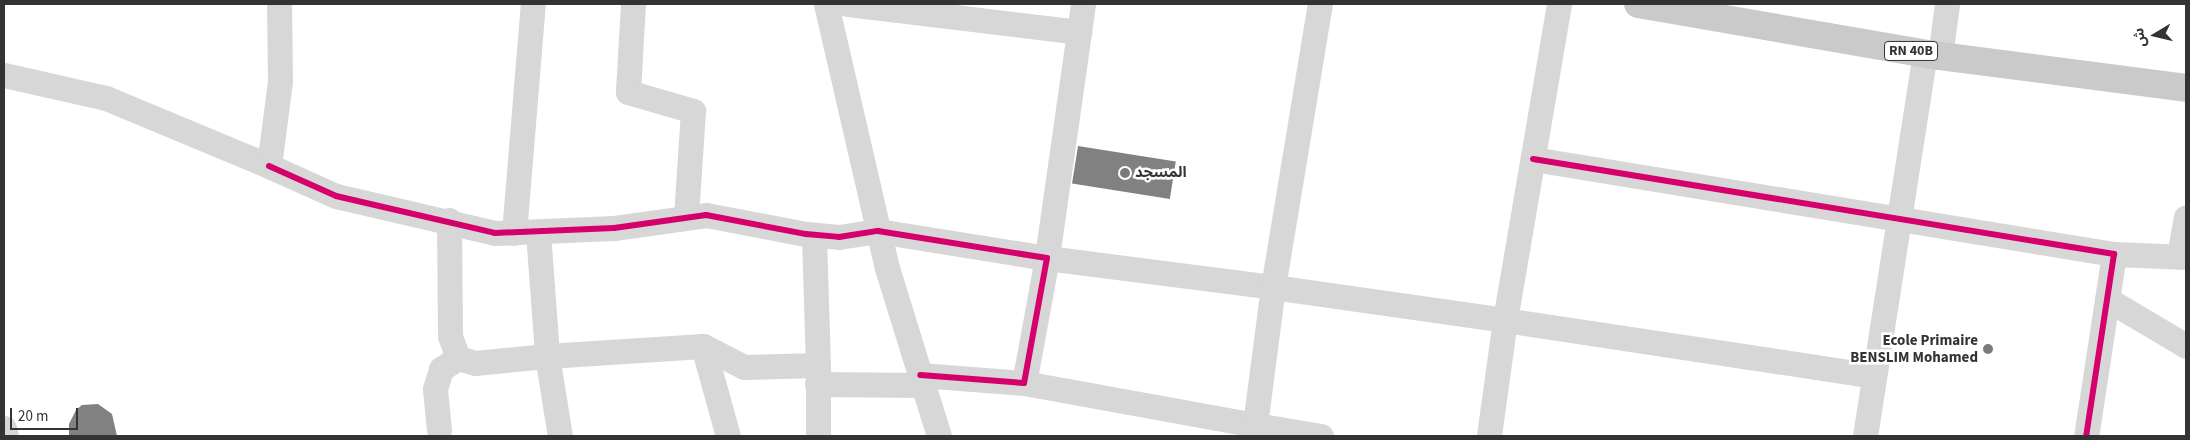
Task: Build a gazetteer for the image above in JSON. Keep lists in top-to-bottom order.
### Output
{
  "streets": {
    "main road": ["RN 40B"]
  },
  "places": ["المسجد", "Ecole Primaire BENSLIM Mohamed"],
  "scale_bar": "20 m",
  "north": "left"
}
